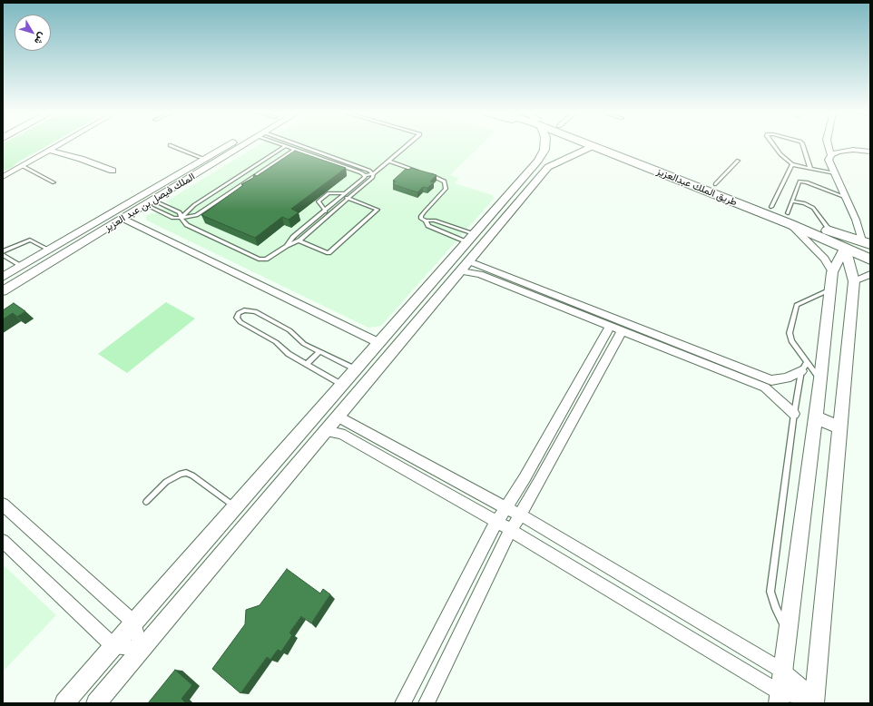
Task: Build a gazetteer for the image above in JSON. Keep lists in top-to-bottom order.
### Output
{
  "streets": {
    "highway": ["طريق الملك عبدالعزيز"],
    "street": ["الملك فيصل بن عبد العزيز"]
  },
  "north": "bottom right"
}
